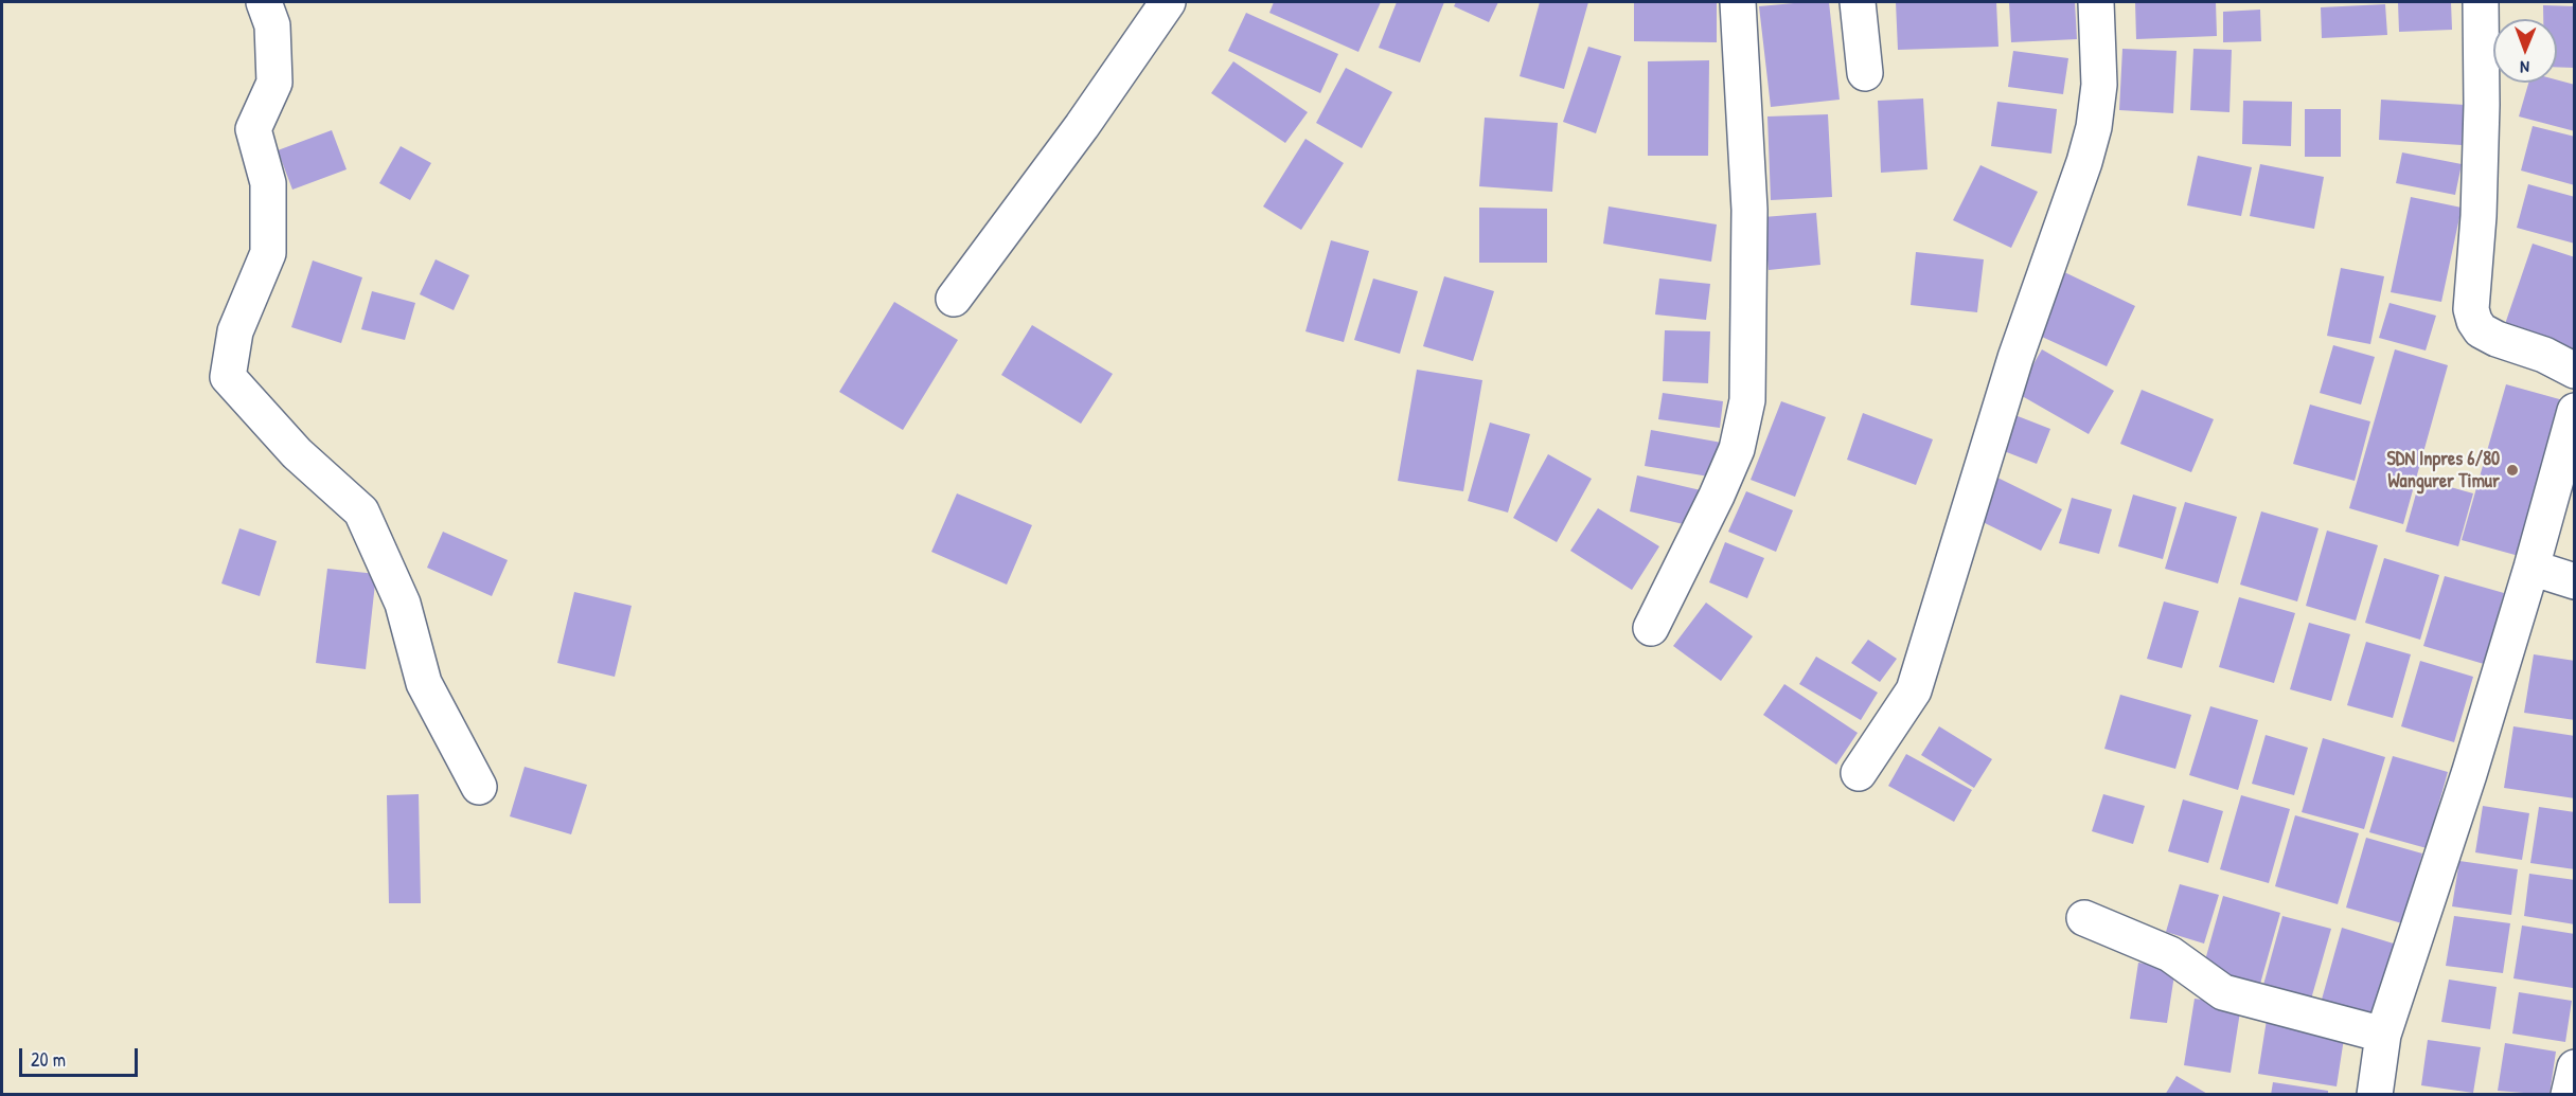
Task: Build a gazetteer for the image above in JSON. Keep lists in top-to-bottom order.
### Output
{
  "places": ["SDN Inpres 6/80 Wangurer Timur"],
  "scale_bar": "20 m",
  "north": "bottom"
}
